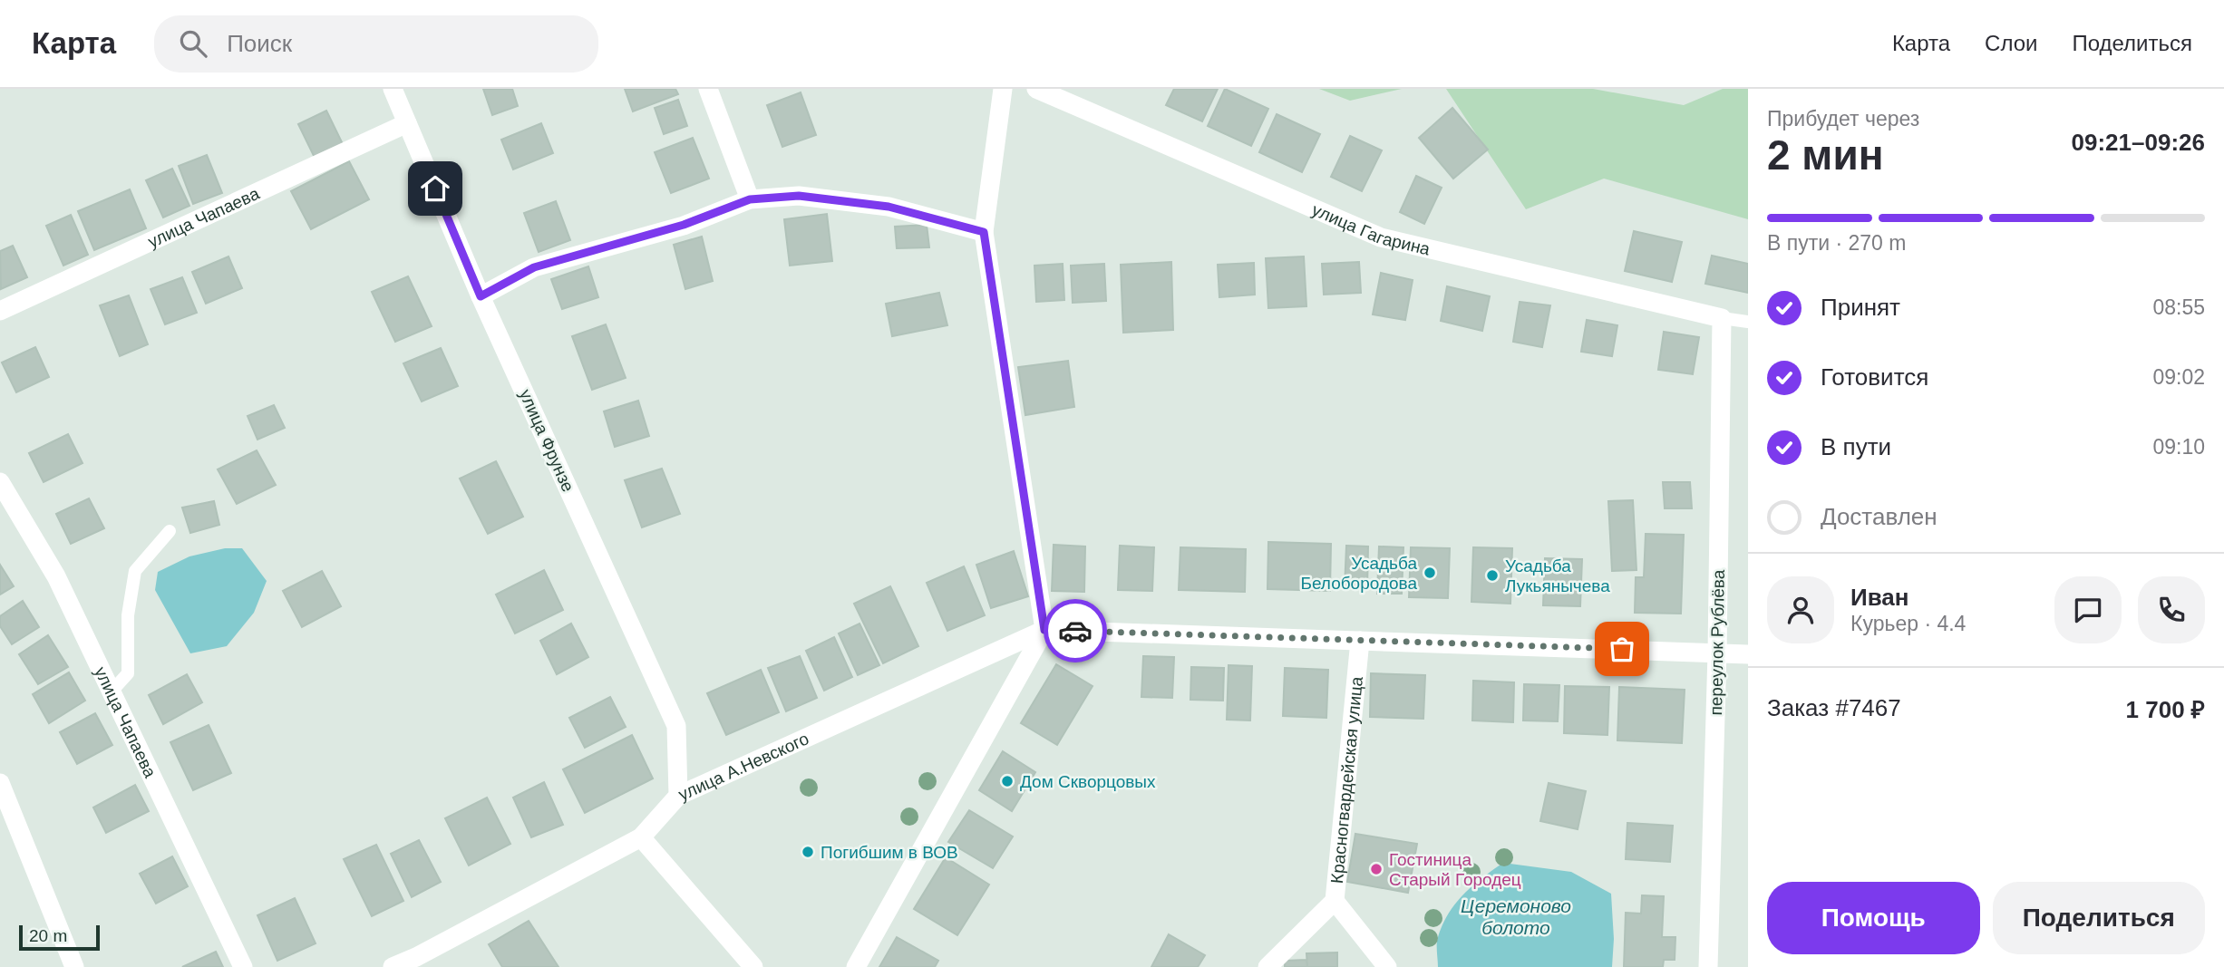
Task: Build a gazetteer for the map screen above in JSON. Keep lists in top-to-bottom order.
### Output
{
  "streets": {
    "street": [
      "улица Чапаева",
      "улица Гагарина",
      "улица Фрунзе",
      "переулок Рублёва",
      "улица А.Невского",
      "Красногвардейская улица"
    ]
  },
  "crossings": [
    ["улица Чапаева", "улица Фрунзе"],
    ["улица Гагарина", "переулок Рублёва"],
    ["улица Фрунзе", "улица А.Невского"],
    ["переулок Рублёва", "улица А.Невского"],
    ["улица А.Невского", "Красногвардейская улица"]
  ],
  "water": ["Церемоново болото"],
  "places": [
    "Усадьба Белобородова",
    "Усадьба Лукьянычева",
    "Дом Скворцовых",
    "Погибшим в ВОВ",
    "Гостиница Старый Городец"
  ],
  "scale_bar": "20 m",
  "page": {
    "header": "Карта",
    "search": "Поиск",
    "nav": ["Карта", "Слои", "Поделиться"],
    "heading": ["2 мин", "Прибудет через", "09:21–09:26"],
    "panel": [
      "Иван",
      "Курьер · 4.4",
      "Заказ #7467",
      "1 700 ₽"
    ],
    "bar": "В пути · 270 m",
    "list": [
      ["Принят", "08:55"],
      ["Готовится", "09:02"],
      ["В пути", "09:10"],
      "Доставлен"
    ],
    "buttons": ["Помощь", "Поделиться"],
    "scale": "20 m"
  }
}
